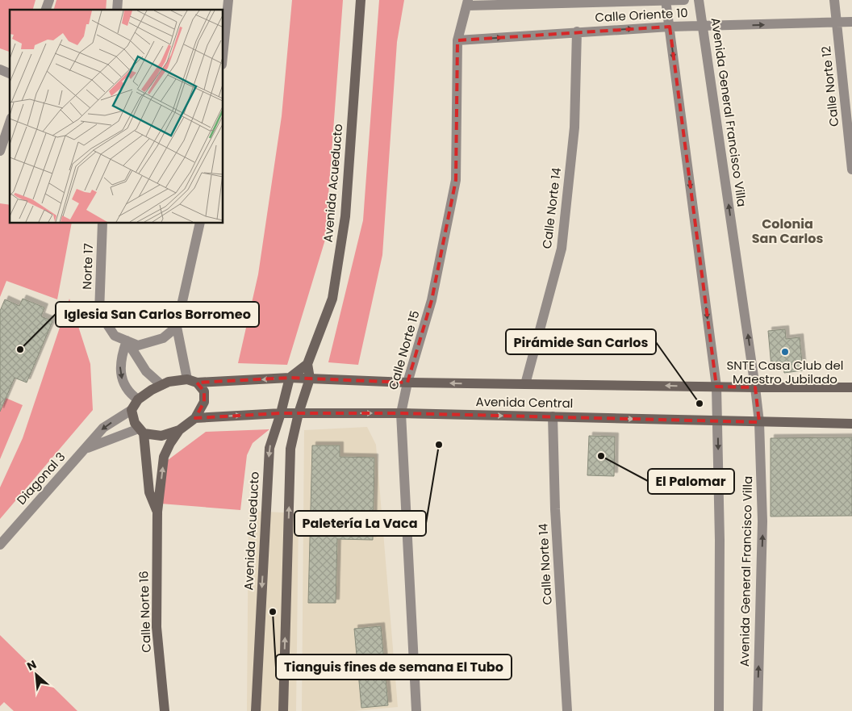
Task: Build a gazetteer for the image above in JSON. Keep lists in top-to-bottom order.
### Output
{
  "streets": {
    "street": [
      "Calle Oriente 10",
      "Calle Norte 12",
      "Avenida General Francisco Villa",
      "Avenida Acueducto",
      "Calle Norte 14",
      "Norte 17",
      "Calle Norte 15",
      "Avenida Central",
      "Diagonal 3",
      "Calle Norte 16"
    ]
  },
  "crossings": [
    ["Calle Oriente 10", "Calle Norte 12"],
    ["Calle Oriente 10", "Avenida General Francisco Villa"],
    ["Calle Oriente 10", "Calle Norte 14"],
    ["Calle Oriente 10", "Calle Norte 15"],
    ["Avenida General Francisco Villa", "Avenida Central"],
    ["Avenida Acueducto", "Avenida Central"],
    ["Calle Norte 14", "Avenida Central"],
    ["Calle Norte 15", "Avenida Central"],
    ["Avenida Central", "Diagonal 3"],
    ["Avenida Central", "Calle Norte 16"],
    ["Diagonal 3", "Calle Norte 16"]
  ],
  "districts": ["Colonia San Carlos"],
  "places": [
    "Iglesia San Carlos Borromeo",
    "SNTE Casa Club del Maestro Jubilado",
    "Pirámide San Carlos",
    "Paletería La Vaca",
    "El Palomar",
    "Tianguis fines de semana El Tubo"
  ],
  "north": "top left"
}
